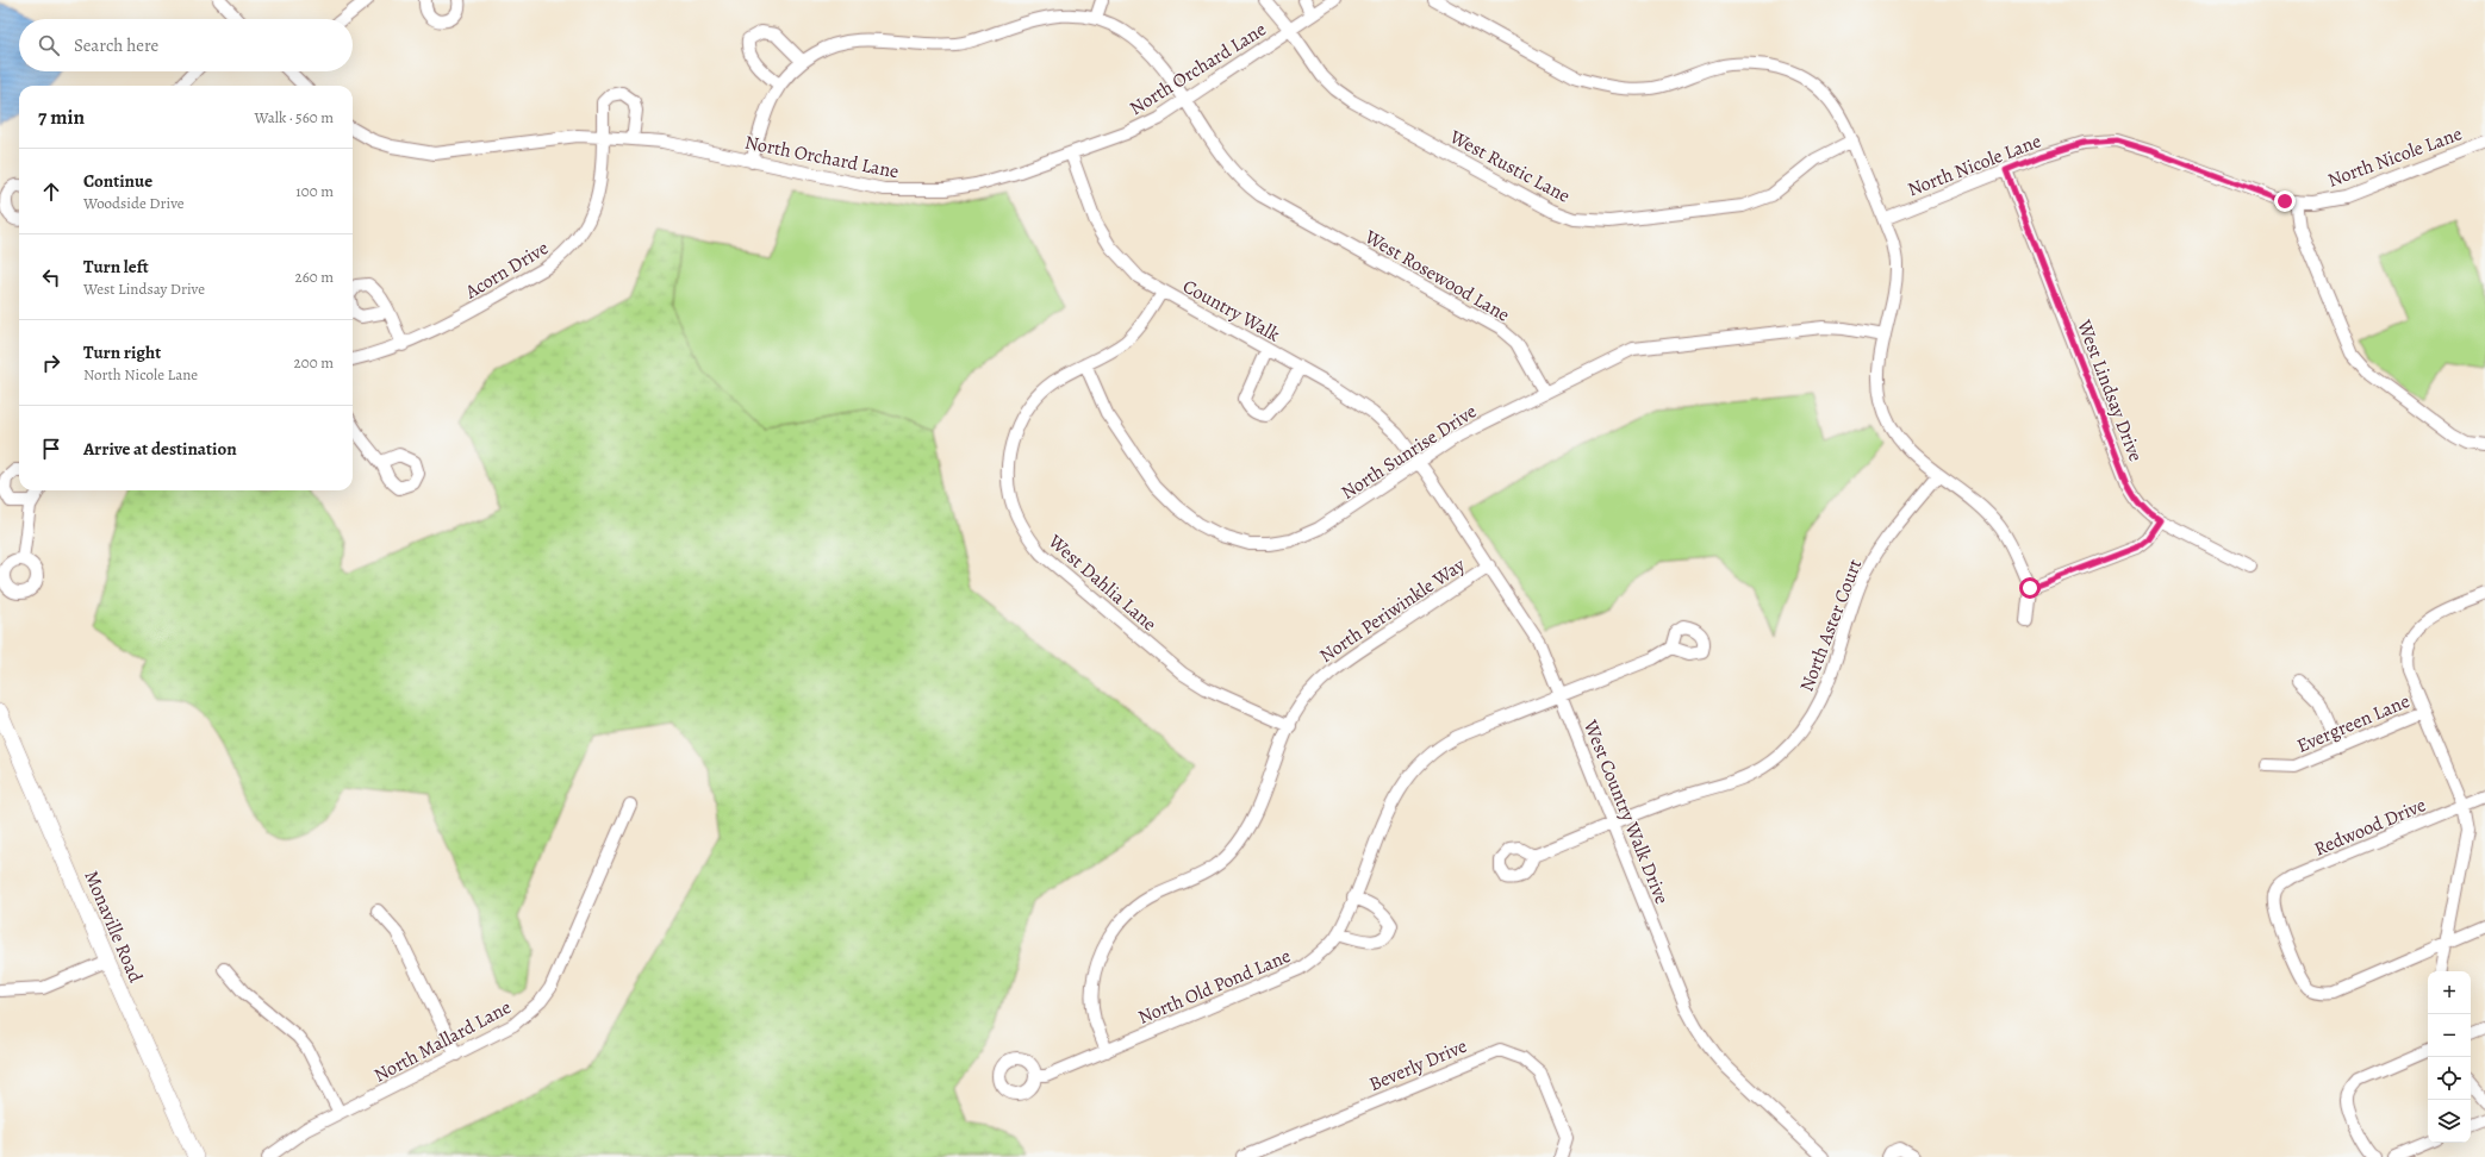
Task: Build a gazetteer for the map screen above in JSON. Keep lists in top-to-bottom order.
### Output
{
  "streets": {
    "main road": ["Monaville Road"],
    "street": [
      "North Orchard Lane",
      "North Nicole Lane",
      "West Rustic Lane",
      "Acorn Drive",
      "West Rosewood Lane",
      "Country Walk",
      "West Lindsay Drive",
      "North Sunrise Drive",
      "West Dahlia Lane",
      "North Periwinkle Way",
      "North Aster Court",
      "Evergreen Lane",
      "West Country Walk Drive",
      "Redwood Drive",
      "North Old Pond Lane",
      "North Mallard Lane",
      "Beverly Drive"
    ]
  },
  "crossings": [
    ["North Orchard Lane", "West Rustic Lane"],
    ["North Orchard Lane", "Acorn Drive"],
    ["North Orchard Lane", "West Rosewood Lane"],
    ["North Orchard Lane", "Country Walk"],
    ["North Nicole Lane", "West Lindsay Drive"],
    ["West Rosewood Lane", "North Sunrise Drive"],
    ["Country Walk", "North Sunrise Drive"],
    ["Country Walk", "West Dahlia Lane"],
    ["Country Walk", "West Country Walk Drive"],
    ["North Sunrise Drive", "West Dahlia Lane"],
    ["North Sunrise Drive", "West Country Walk Drive"],
    ["West Dahlia Lane", "North Periwinkle Way"],
    ["North Periwinkle Way", "West Country Walk Drive"],
    ["North Periwinkle Way", "North Old Pond Lane"],
    ["North Aster Court", "West Country Walk Drive"],
    ["West Country Walk Drive", "North Old Pond Lane"]
  ],
  "page": {
    "search": "Search here",
    "heading": ["7 min", "Walk · 560 m"],
    "list": [
      ["Continue", "Woodside Drive", "100 m"],
      ["Turn left", "West Lindsay Drive", "260 m"],
      ["Turn right", "North Nicole Lane", "200 m"],
      "Arrive at destination"
    ],
    "map_buttons": ["+", "−"]
  }
}
